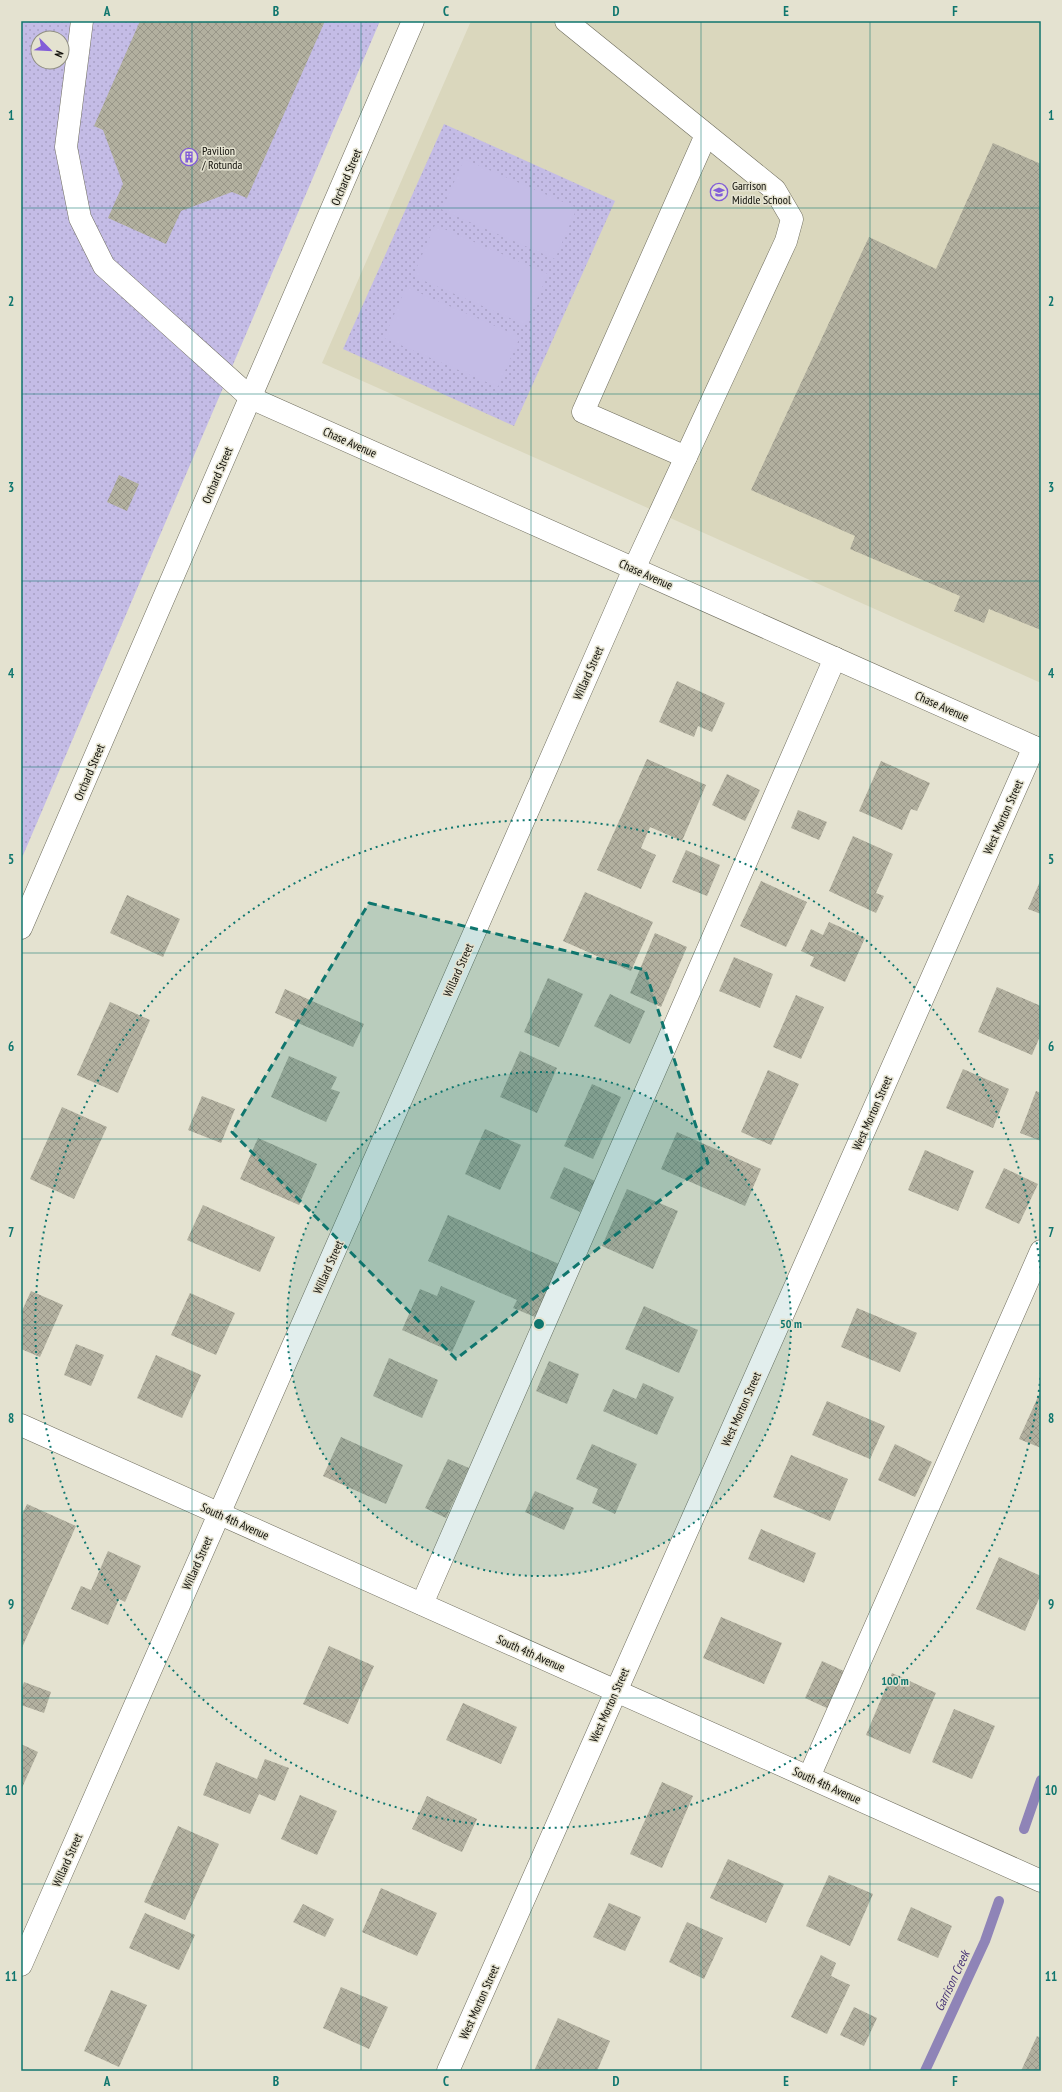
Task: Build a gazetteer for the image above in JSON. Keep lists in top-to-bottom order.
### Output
{
  "streets": {
    "street": [
      "Orchard Street",
      "Chase Avenue",
      "Willard Street",
      "West Morton Street",
      "South 4th Avenue"
    ]
  },
  "crossings": [
    ["Orchard Street", "Chase Avenue"],
    ["Chase Avenue", "Willard Street"],
    ["Chase Avenue", "West Morton Street"],
    ["Willard Street", "South 4th Avenue"],
    ["West Morton Street", "South 4th Avenue"]
  ],
  "water": ["Garrison Creek"],
  "places": {
    "building": ["Pavilion / Rotunda"],
    "school or university": ["Garrison Middle School"]
  },
  "north": "bottom right",
  "grid": {
    "columns": [
      "A",
      "B",
      "C",
      "D",
      "E",
      "F"
    ],
    "rows": [
      "1",
      "2",
      "3",
      "4",
      "5",
      "6",
      "7",
      "8",
      "9",
      "10",
      "11"
    ]
  },
  "rings": ["50 m", "100 m"]
}
